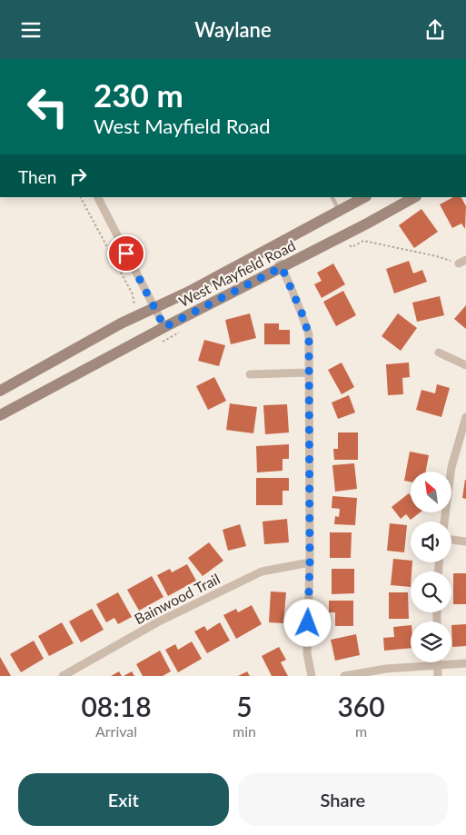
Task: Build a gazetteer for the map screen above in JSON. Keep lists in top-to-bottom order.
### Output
{
  "streets": {
    "main road": ["West Mayfield Road"],
    "street": ["Bainwood Trail"]
  },
  "north": "top left",
  "page": {
    "header": "Waylane",
    "turn": ["230 m", "West Mayfield Road"],
    "then": "Then",
    "eta": [
      "08:18",
      "Arrival",
      "5",
      "min",
      "360",
      "m"
    ],
    "buttons": ["Exit", "Share"]
  }
}
